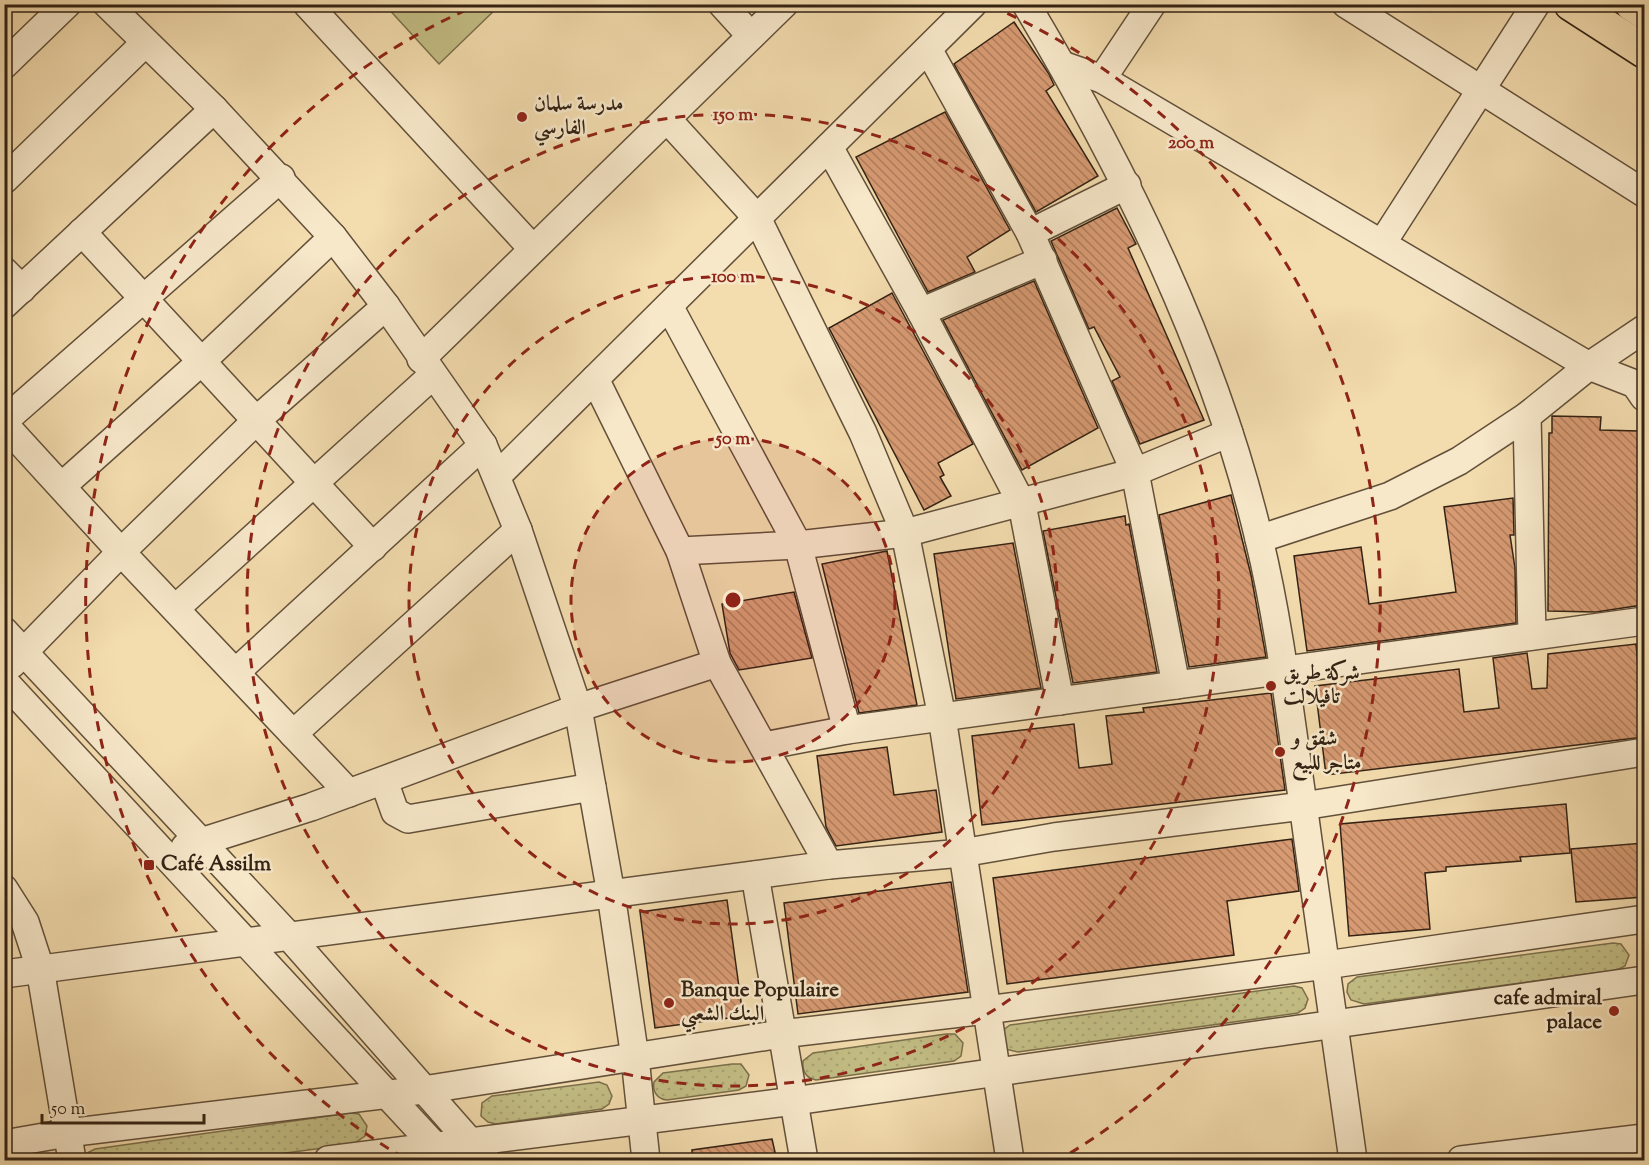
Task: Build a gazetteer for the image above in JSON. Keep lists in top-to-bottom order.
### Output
{
  "places": {
    "other": [
      "مدرسة سلمان الفارسي",
      "شركة طريق تافيلالت",
      "شقق و متاجر للبيع",
      "Banque Populaire البنك الشعبي",
      "cafe admiral palace"
    ],
    "transit": ["Café Assilm"]
  },
  "scale_bar": "50 m",
  "rings": [
    "150 m",
    "200 m",
    "100 m",
    "50 m"
  ]
}
